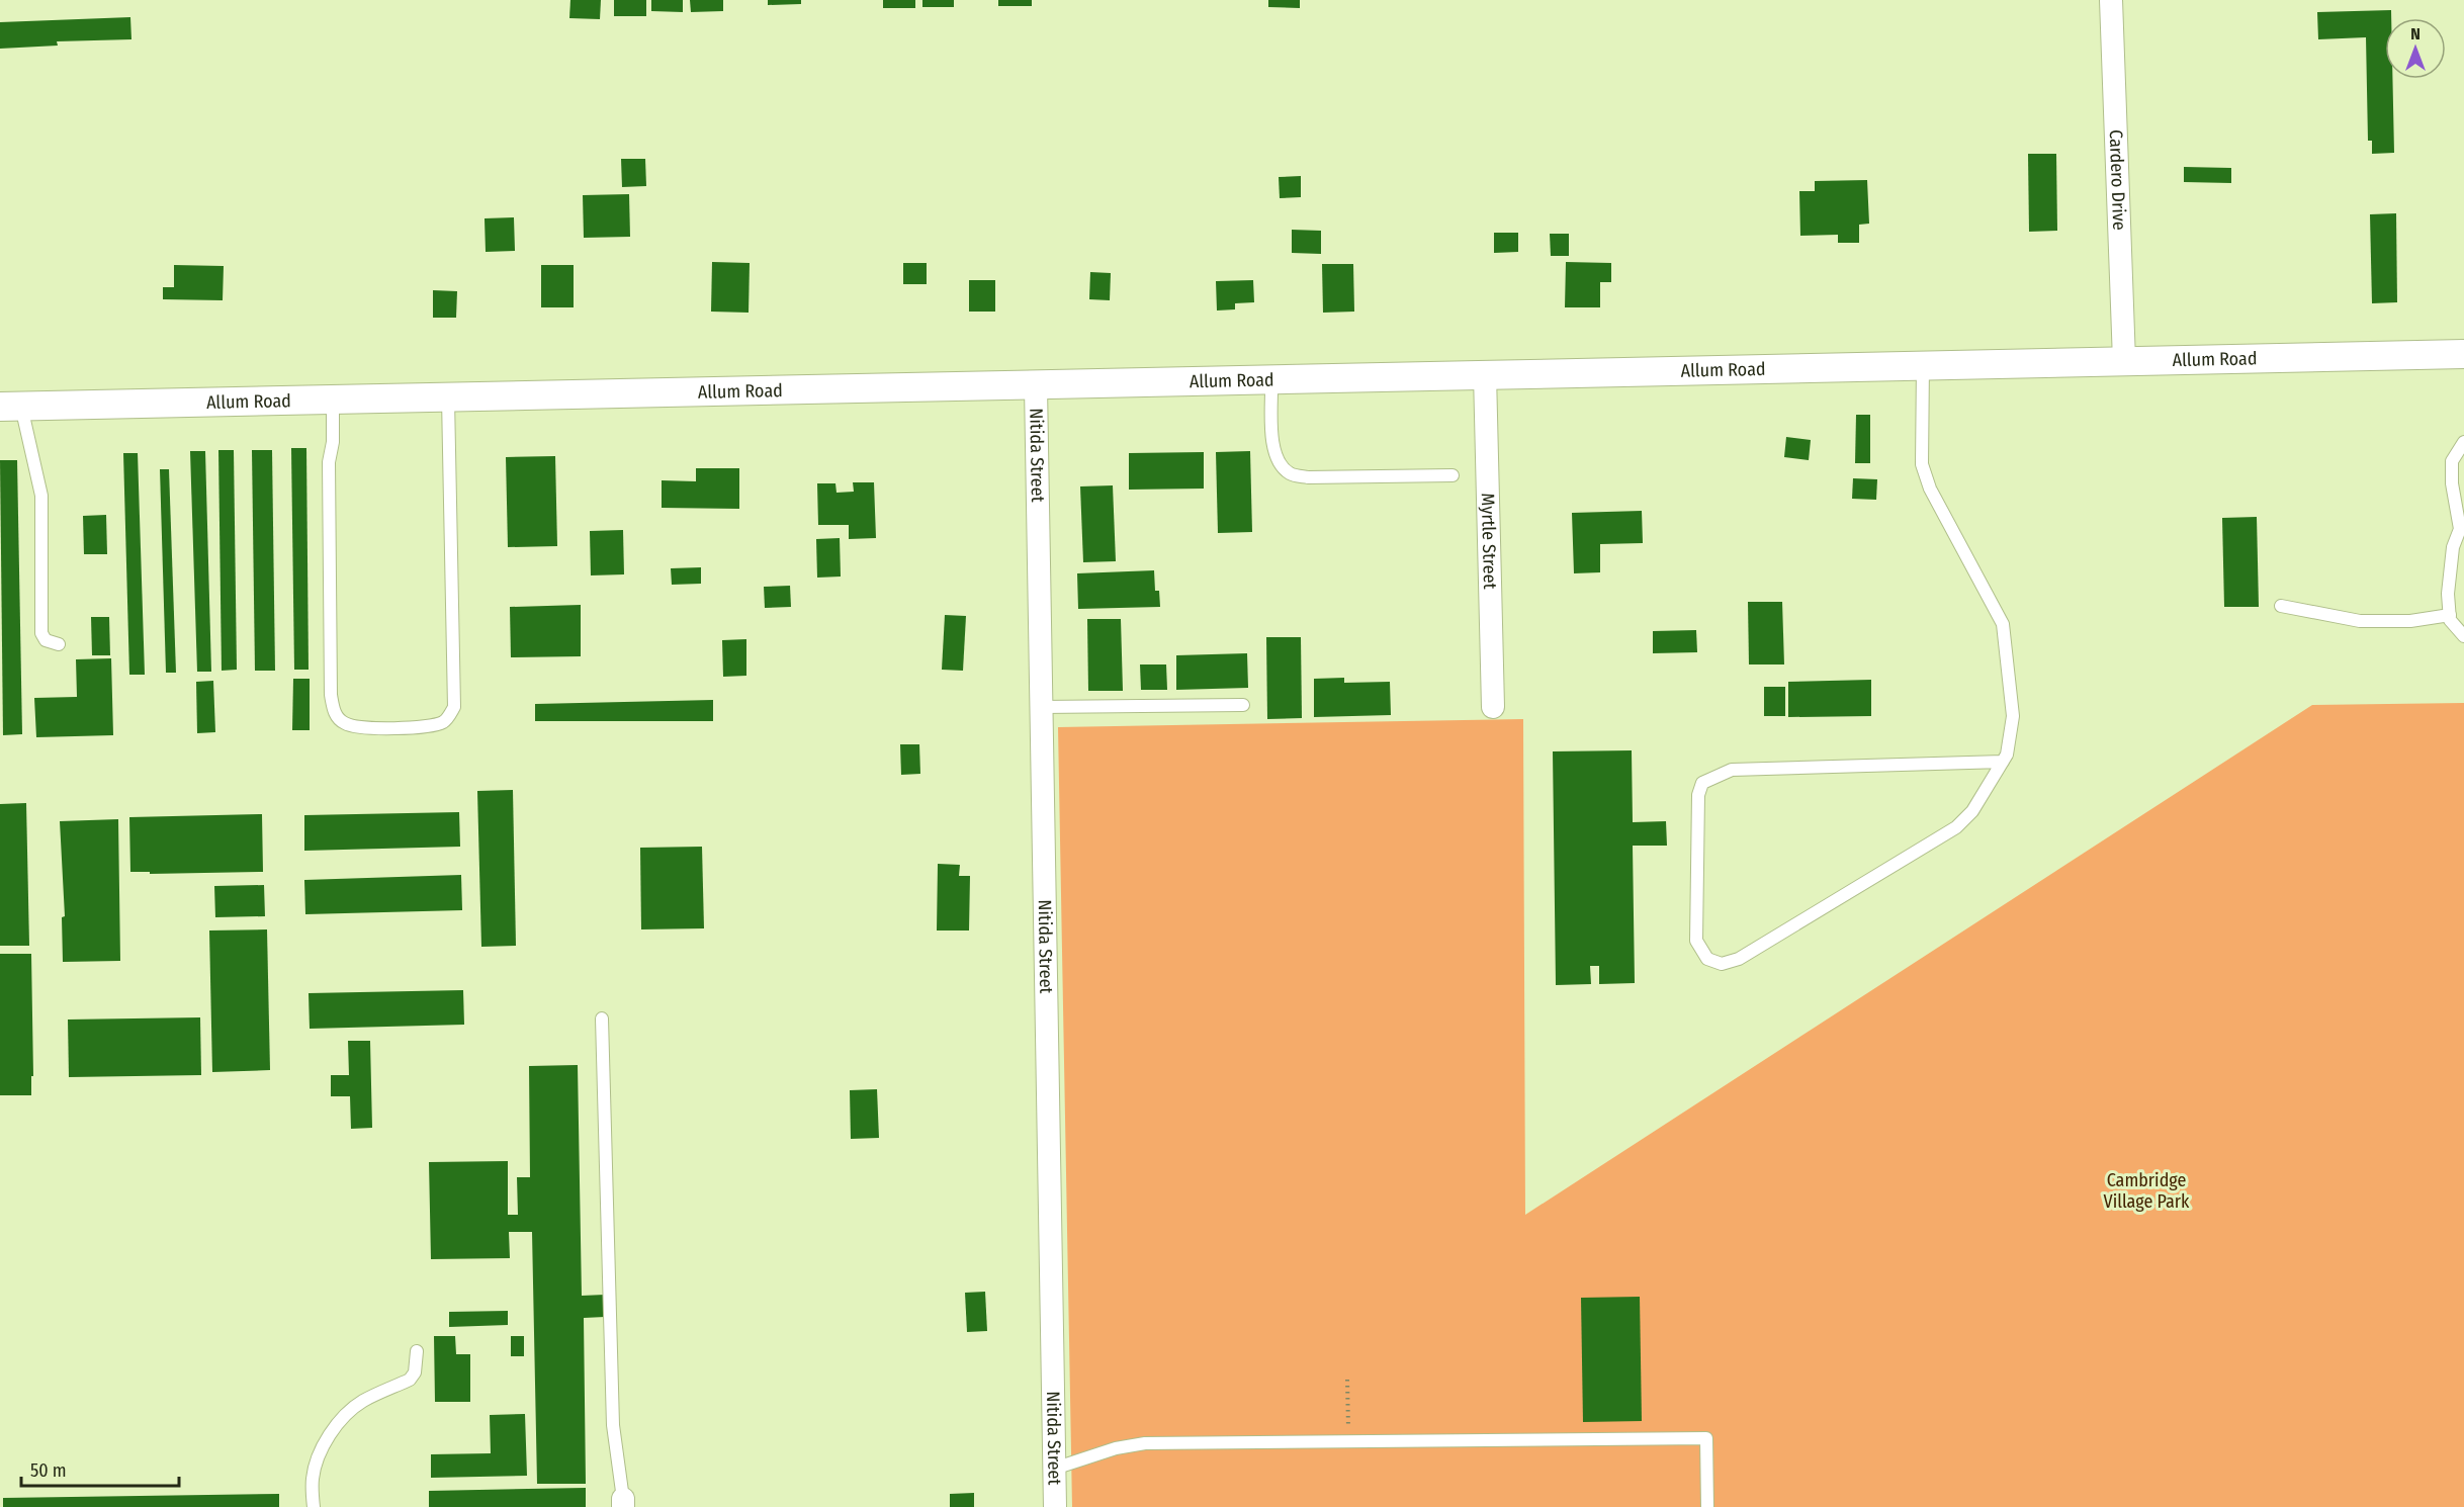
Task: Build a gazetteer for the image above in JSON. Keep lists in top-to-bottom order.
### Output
{
  "streets": {
    "street": [
      "Cardero Drive",
      "Allum Road",
      "Nitida Street",
      "Myrtle Street"
    ]
  },
  "crossings": [
    ["Cardero Drive", "Allum Road"],
    ["Allum Road", "Nitida Street"],
    ["Allum Road", "Myrtle Street"]
  ],
  "parks": ["Cambridge Village Park"],
  "scale_bar": "50 m",
  "north": "top"
}
